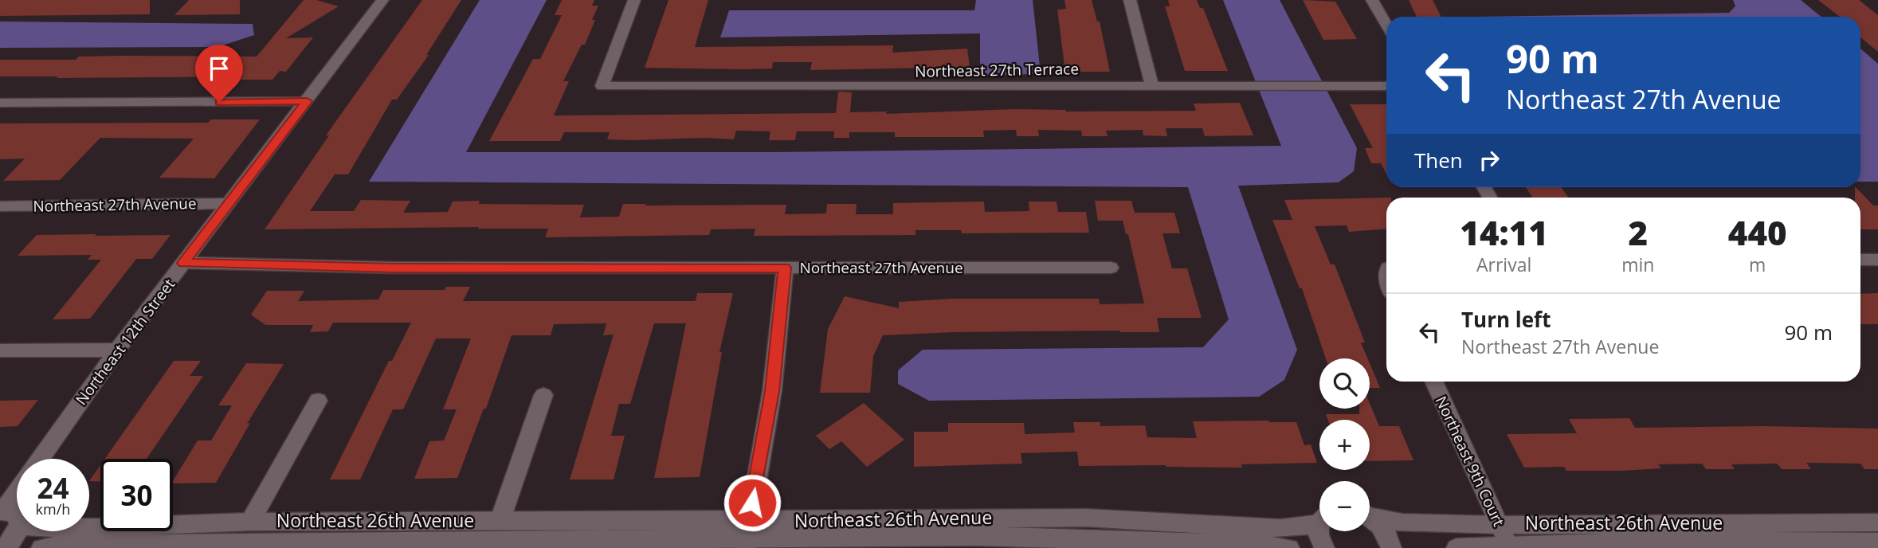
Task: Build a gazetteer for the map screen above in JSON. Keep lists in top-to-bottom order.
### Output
{
  "streets": {
    "street": [
      "Northeast 27th Terrace",
      "Northeast 27th Avenue",
      "Northeast 12th Street",
      "Northeast 9th Court",
      "Northeast 26th Avenue"
    ]
  },
  "crossings": [
    ["Northeast 27th Avenue", "Northeast 12th Street"],
    ["Northeast 9th Court", "Northeast 26th Avenue"]
  ],
  "page": {
    "turn": ["90 m", "Northeast 27th Avenue"],
    "then": "Then",
    "eta": [
      "14:11",
      "Arrival",
      "2",
      "min",
      "440",
      "m"
    ],
    "list": [
      {
        "name": "Turn left",
        "note": "Northeast 27th Avenue",
        "value": "90 m"
      }
    ],
    "map_buttons": ["+", "−"],
    "speed": "24 km/h",
    "limit": "30"
  }
}
